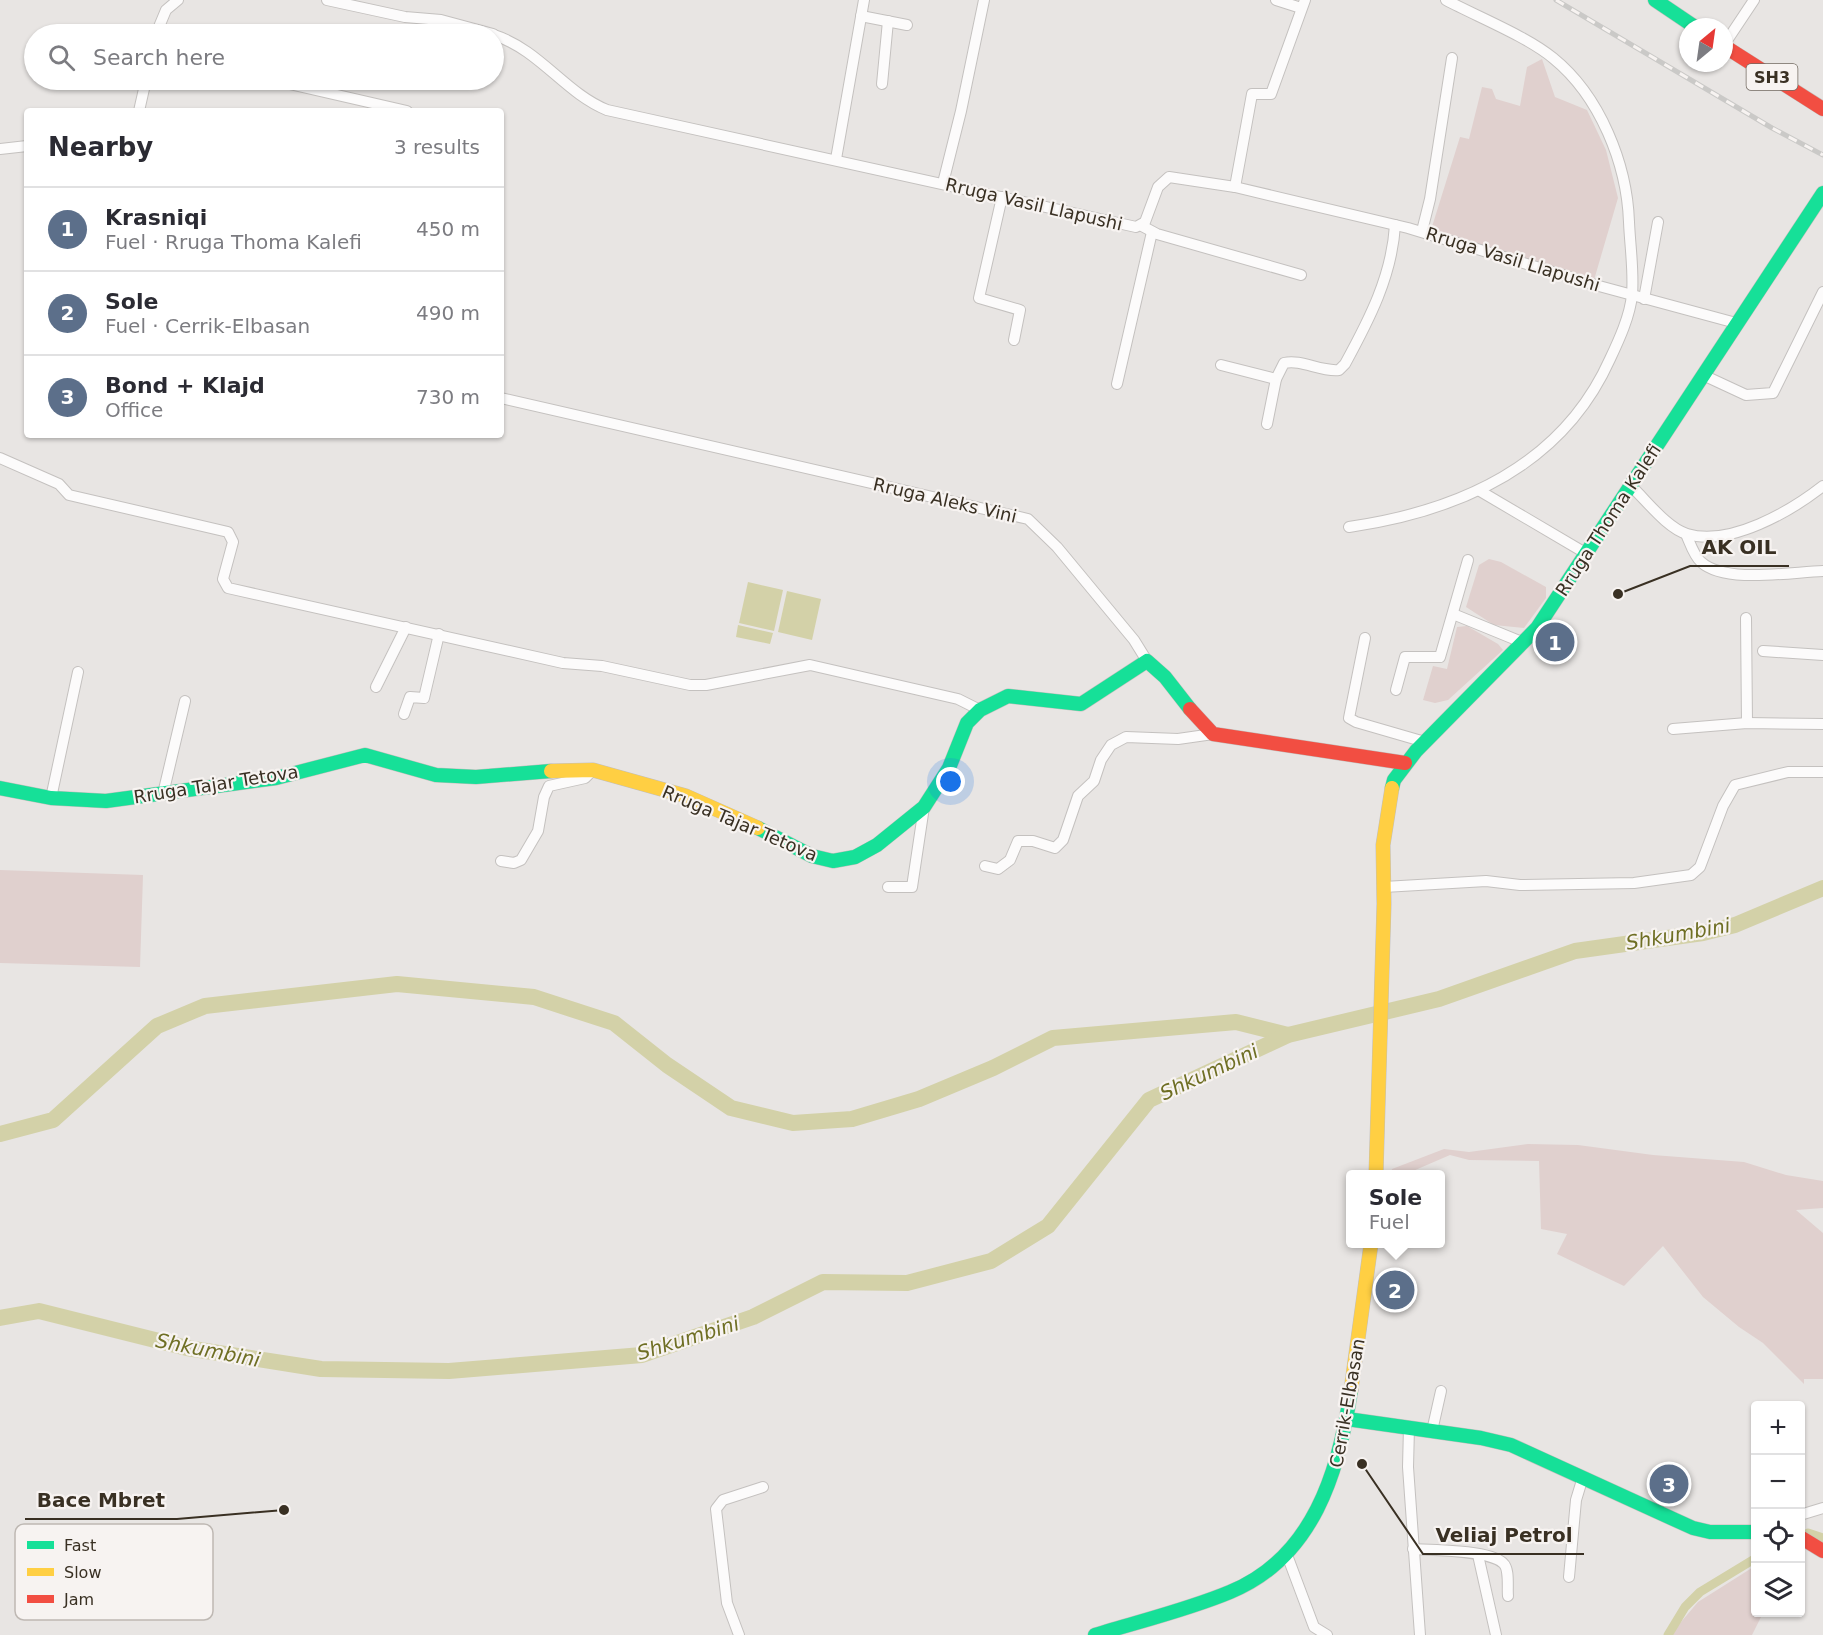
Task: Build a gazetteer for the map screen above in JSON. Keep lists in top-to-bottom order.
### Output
{
  "streets": {
    "main road": [
      "SH3",
      "Rruga Aleks Vini",
      "Rruga Thoma Kalefi",
      "Rruga Tajar Tetova",
      "Cerrik-Elbasan"
    ],
    "street": ["Rruga Vasil Llapushi"]
  },
  "crossings": [
    ["Rruga Vasil Llapushi", "Rruga Thoma Kalefi"],
    ["Rruga Aleks Vini", "Rruga Tajar Tetova"]
  ],
  "water": ["Shkumbini"],
  "places": ["AK OIL", "Veliaj Petrol", "Bace Mbret"],
  "legend": ["Fast", "Slow", "Jam"],
  "north": "top right",
  "page": {
    "search": "Search here",
    "heading": ["Nearby", "3 results"],
    "list": [
      {
        "mark": "1",
        "name": "Krasniqi",
        "note": "Fuel · Rruga Thoma Kalefi",
        "value": "450 m"
      },
      {
        "mark": "2",
        "name": "Sole",
        "note": "Fuel · Cerrik-Elbasan",
        "value": "490 m"
      },
      {
        "mark": "3",
        "name": "Bond + Klajd",
        "note": "Office",
        "value": "730 m"
      }
    ],
    "pins": ["1", "2", "3"],
    "popup": ["Sole", "Fuel"],
    "map_buttons": ["+", "−"]
  }
}
